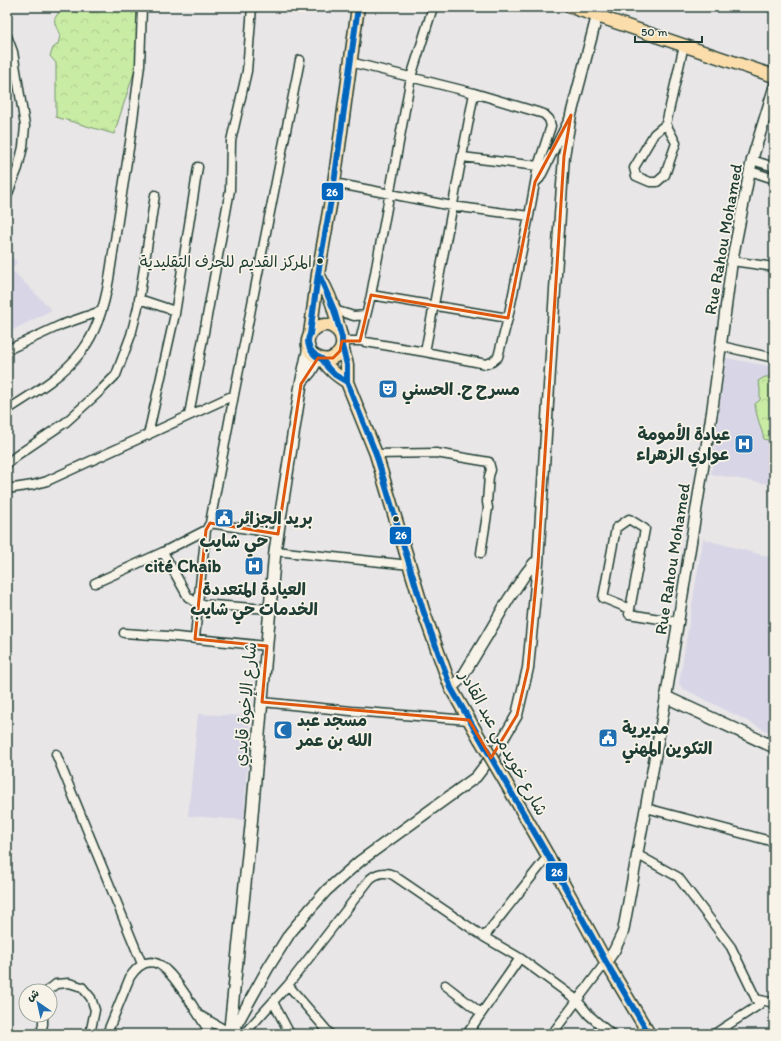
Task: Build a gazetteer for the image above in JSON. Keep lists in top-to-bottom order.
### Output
{
  "streets": {
    "main road": ["شارع الإخوة قايدي", "شارع خويدمي عبد القادر"],
    "street": ["Rue Rahou Mohamed"]
  },
  "crossings": [
    ["Rue Rahou Mohamed", "شارع خويدمي عبد القادر"],
    ["شارع الإخوة قايدي", "شارع خويدمي عبد القادر"]
  ],
  "districts": ["حي شايب", "cité Chaib"],
  "places": {
    "other": ["المركز القديم للحرف التقليدية"],
    "theatre": ["مسرح ح. الحسني"],
    "hospital": ["عيادة الأمومة عواري الزهراء", "العيادة المتعددة الخدمات حي شايب"],
    "public building": ["بريد الجزائر", "مديرية التكوين المهني"],
    "mosque": ["مسجد عبد الله بن عمر"]
  },
  "lines": ["transit line 26"],
  "scale_bar": "50 m",
  "north": "top left"
}
